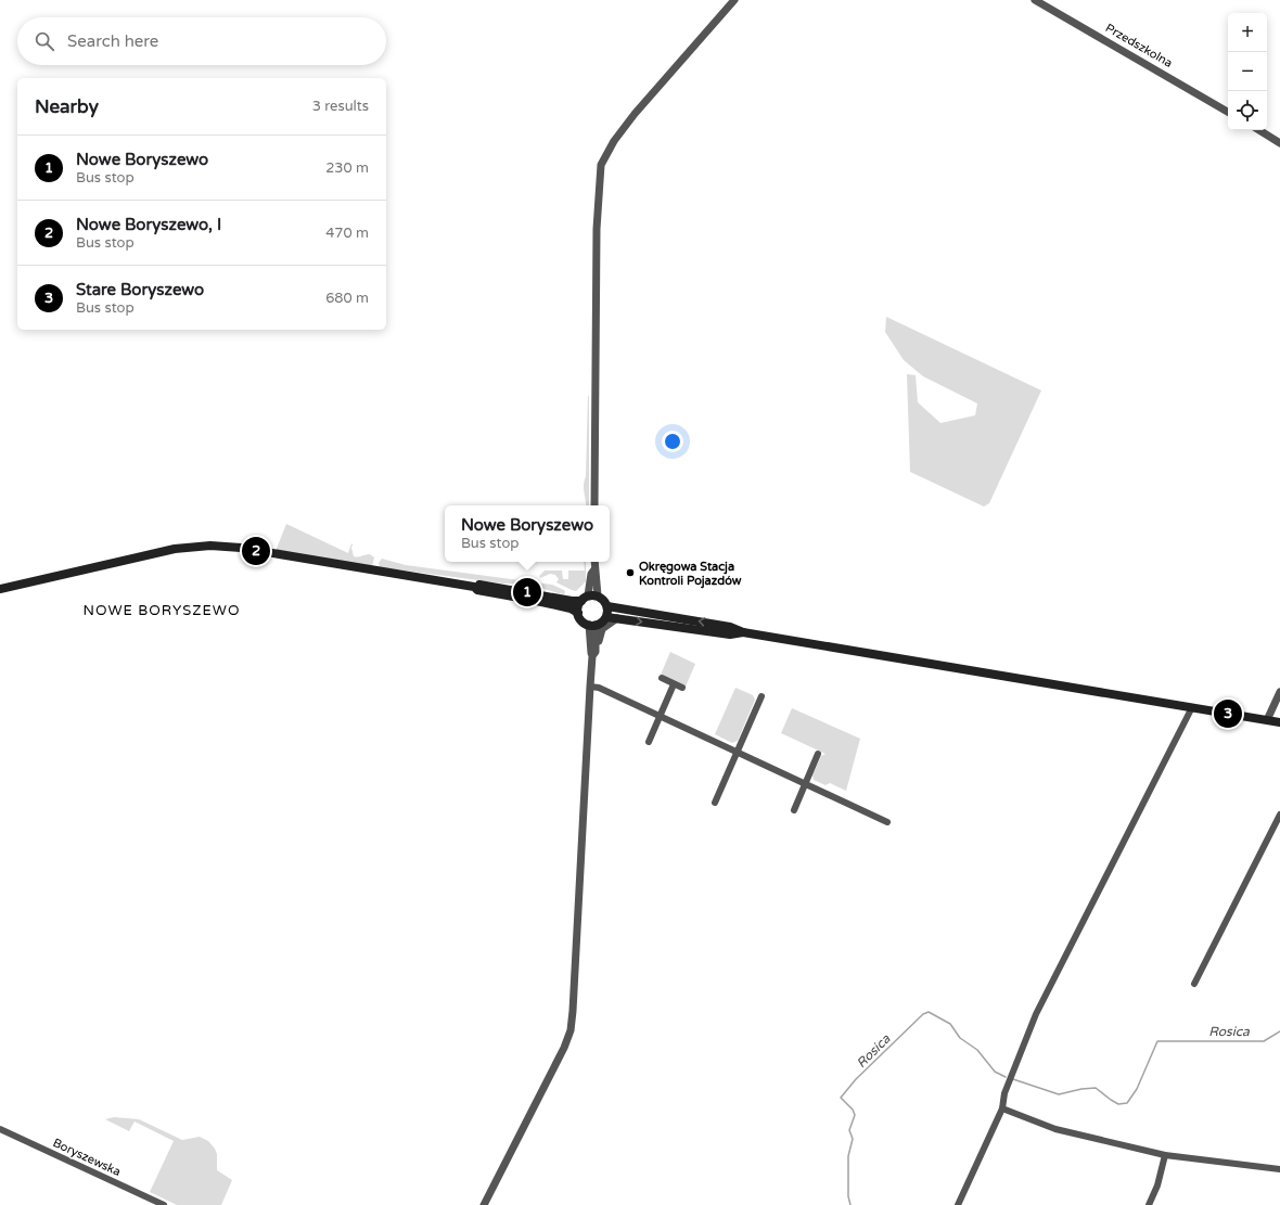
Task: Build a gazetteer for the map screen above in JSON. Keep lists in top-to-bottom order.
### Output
{
  "streets": {
    "street": ["Przedszkolna", "Boryszewska"]
  },
  "districts": ["NOWE BORYSZEWO"],
  "water": ["Rosica"],
  "places": ["Okręgowa Stacja Kontroli Pojazdów"],
  "page": {
    "map_buttons": ["+", "−"],
    "search": "Search here",
    "heading": ["Nearby", "3 results"],
    "list": [
      {
        "mark": "1",
        "name": "Nowe Boryszewo",
        "note": "Bus stop",
        "value": "230 m"
      },
      {
        "mark": "2",
        "name": "Nowe Boryszewo, I",
        "note": "Bus stop",
        "value": "470 m"
      },
      {
        "mark": "3",
        "name": "Stare Boryszewo",
        "note": "Bus stop",
        "value": "680 m"
      }
    ],
    "popup": ["Nowe Boryszewo", "Bus stop"],
    "pins": ["2", "1", "3"]
  }
}
